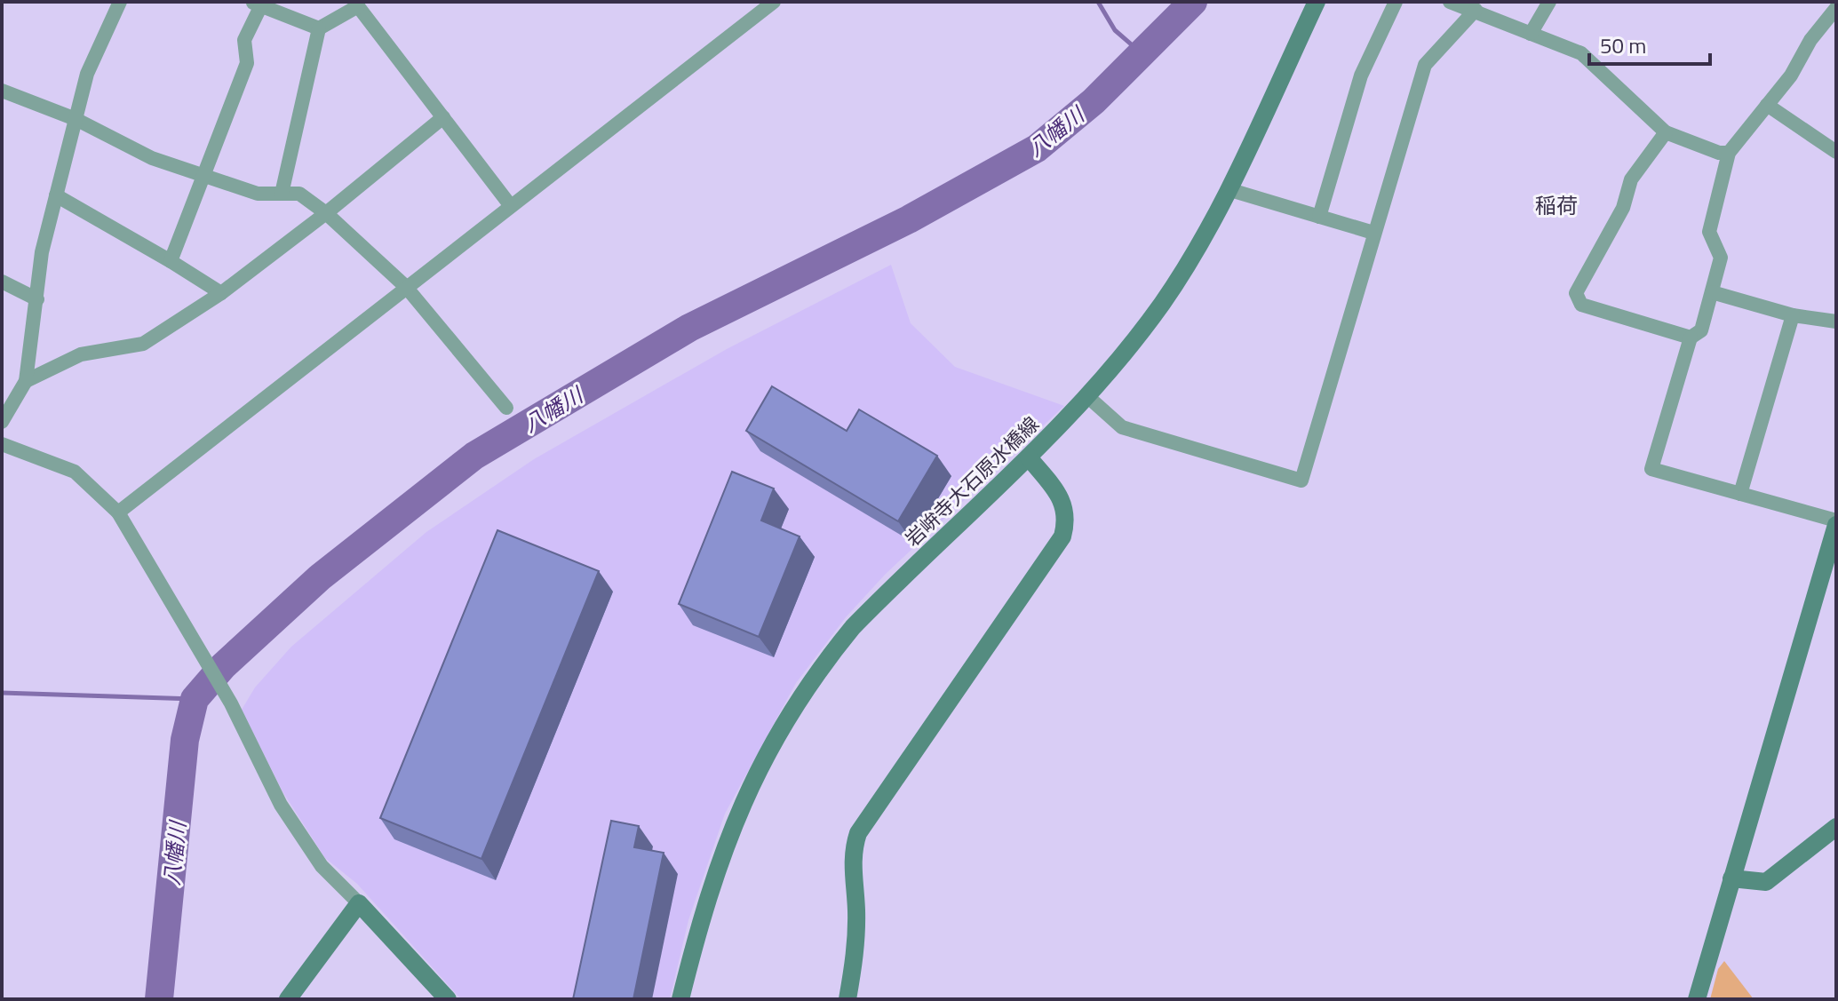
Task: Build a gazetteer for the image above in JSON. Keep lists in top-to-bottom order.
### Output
{
  "streets": {
    "street": ["岩峅寺大石原水橋線"]
  },
  "districts": ["稲荷"],
  "water": ["八幡川"],
  "scale_bar": "50 m"
}
